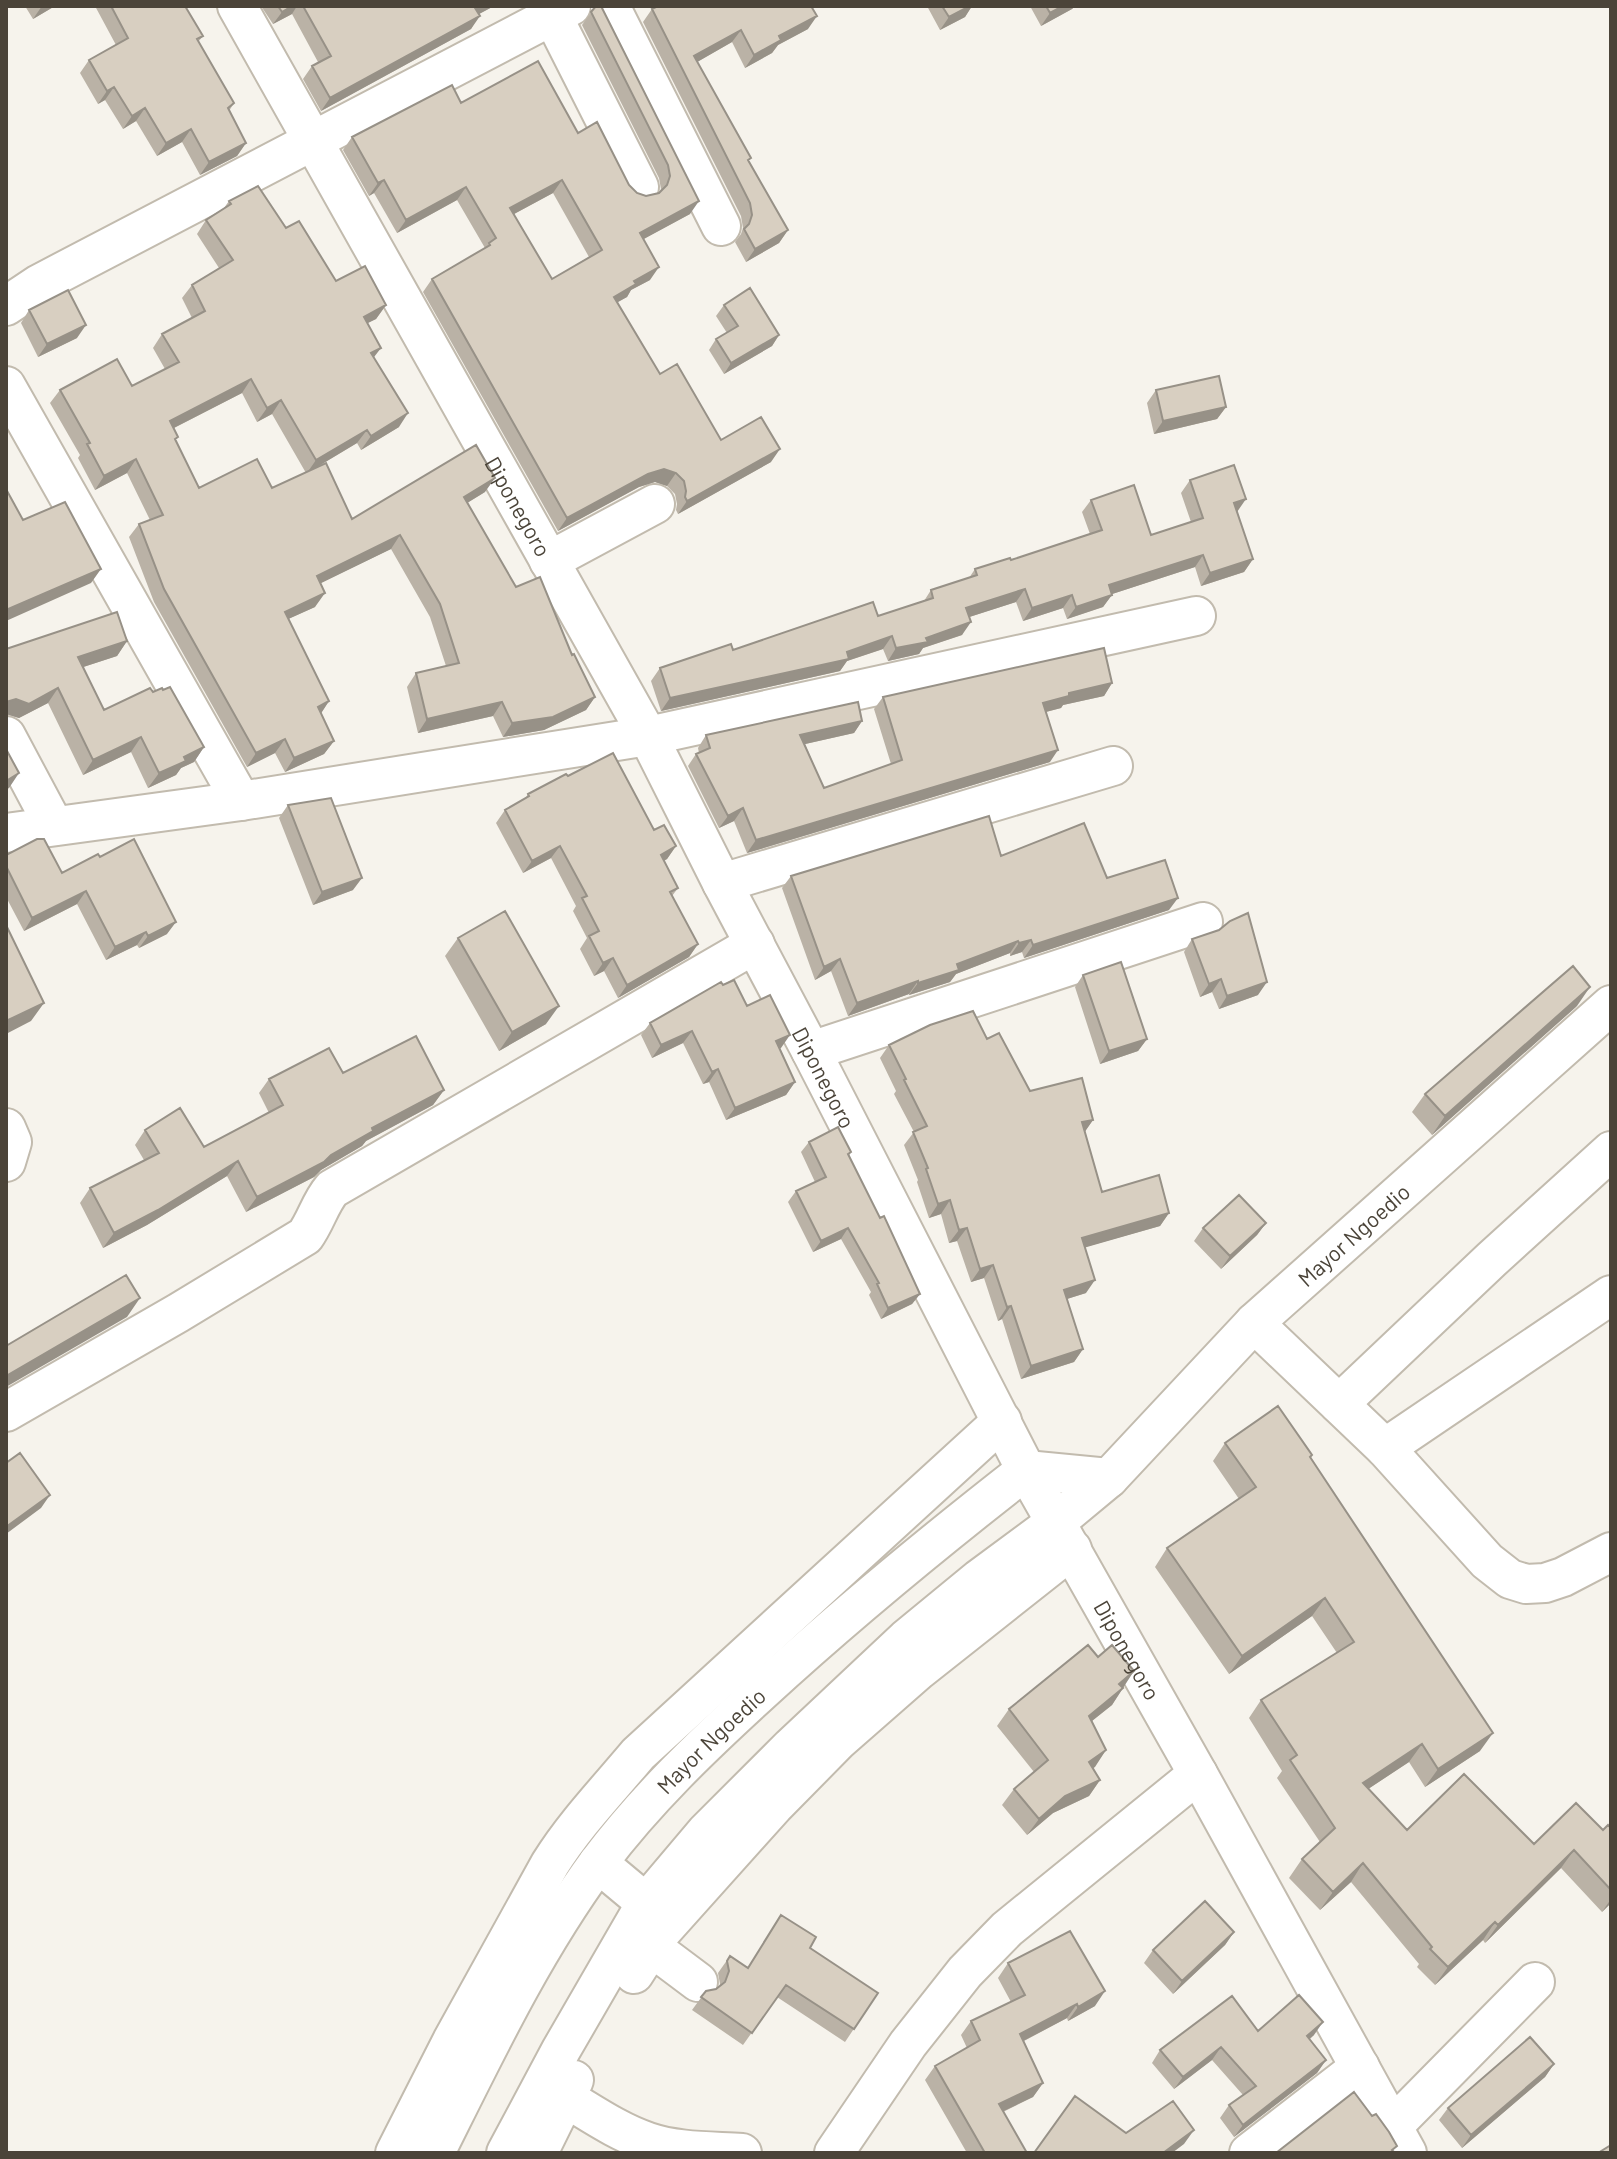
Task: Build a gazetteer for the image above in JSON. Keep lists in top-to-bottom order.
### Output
{
  "streets": {
    "street": ["Diponegoro", "Mayor Ngoedio"]
  },
  "crossings": [
    ["Diponegoro", "Mayor Ngoedio"]
  ]
}
